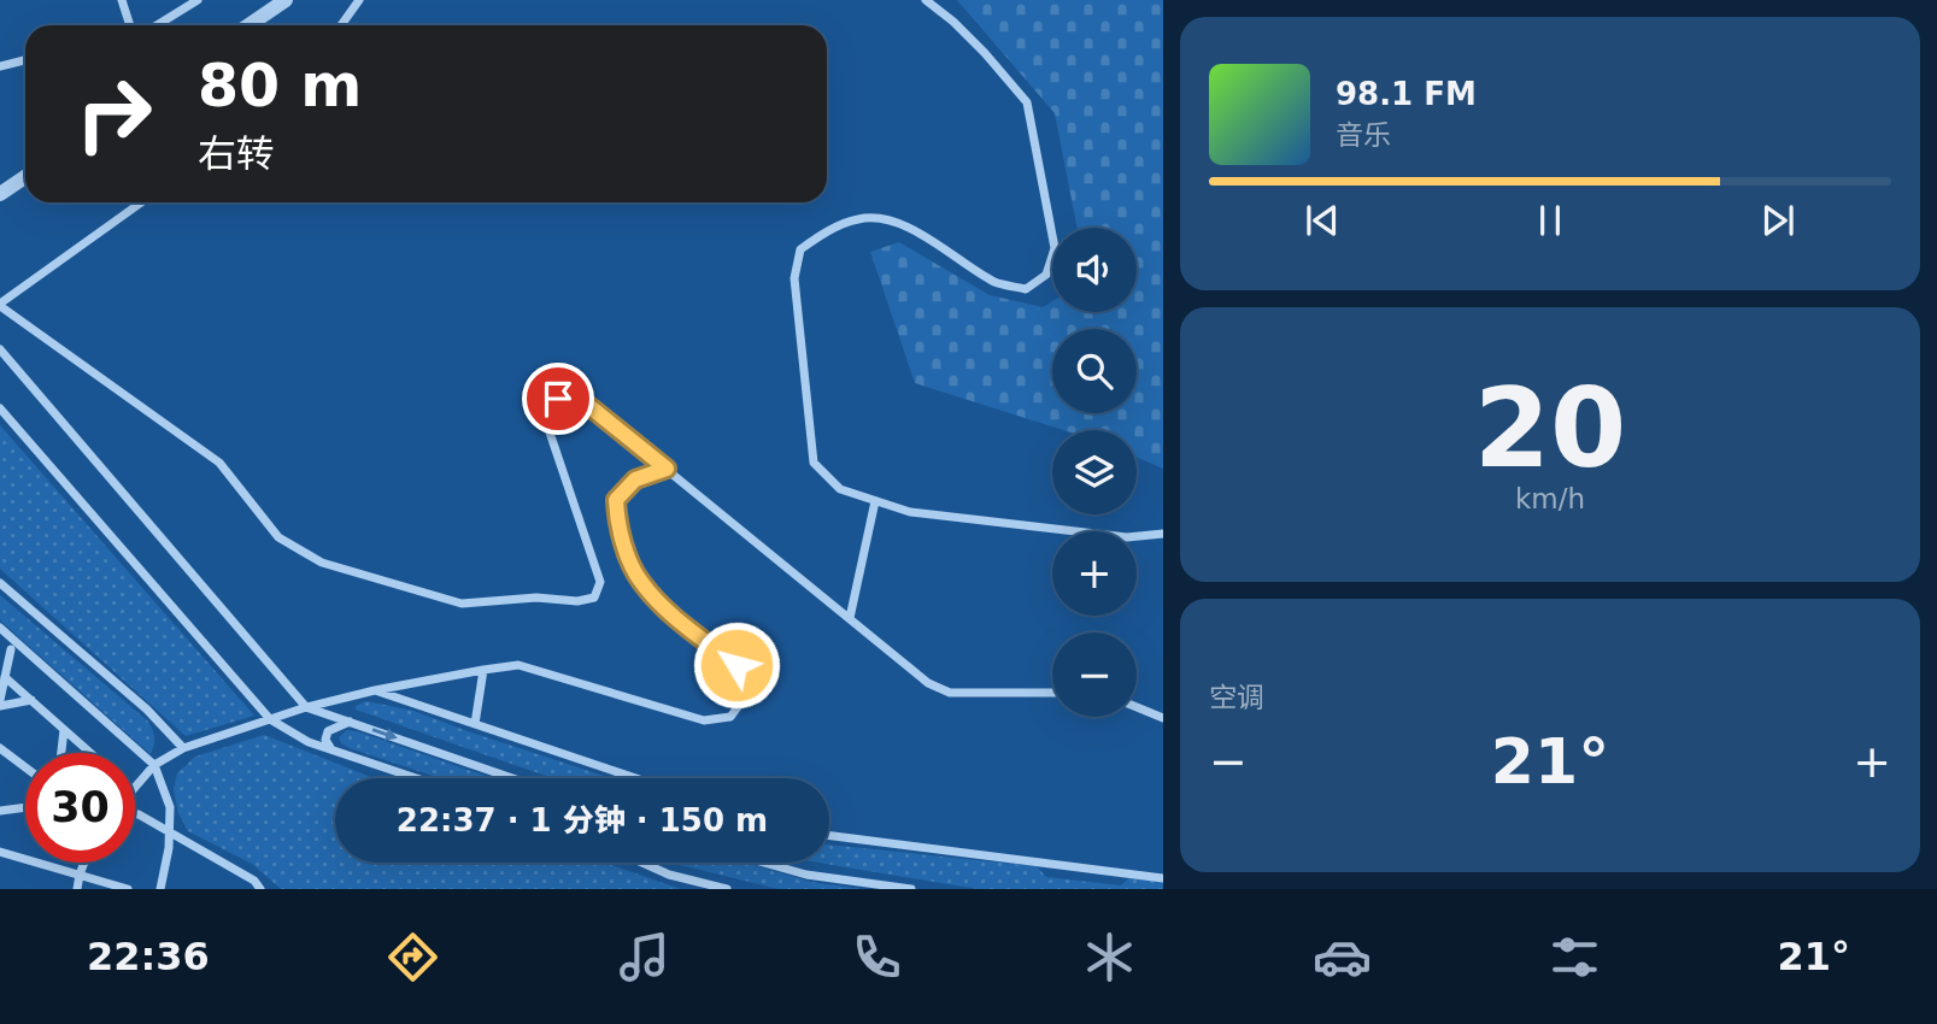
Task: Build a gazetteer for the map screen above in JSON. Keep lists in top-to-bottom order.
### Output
{
  "page": {
    "turn": ["80 m", "右转"],
    "song": ["98.1 FM", "音乐"],
    "map_buttons": ["+", "−"],
    "tile": [
      ["20", "km/h"],
      "空调"
    ],
    "heat": ["−", "21°", "+"],
    "limit": "30",
    "trip": "22:37 · 1 分钟 · 150 m",
    "tabs": ["22:36", "21°"]
  }
}
